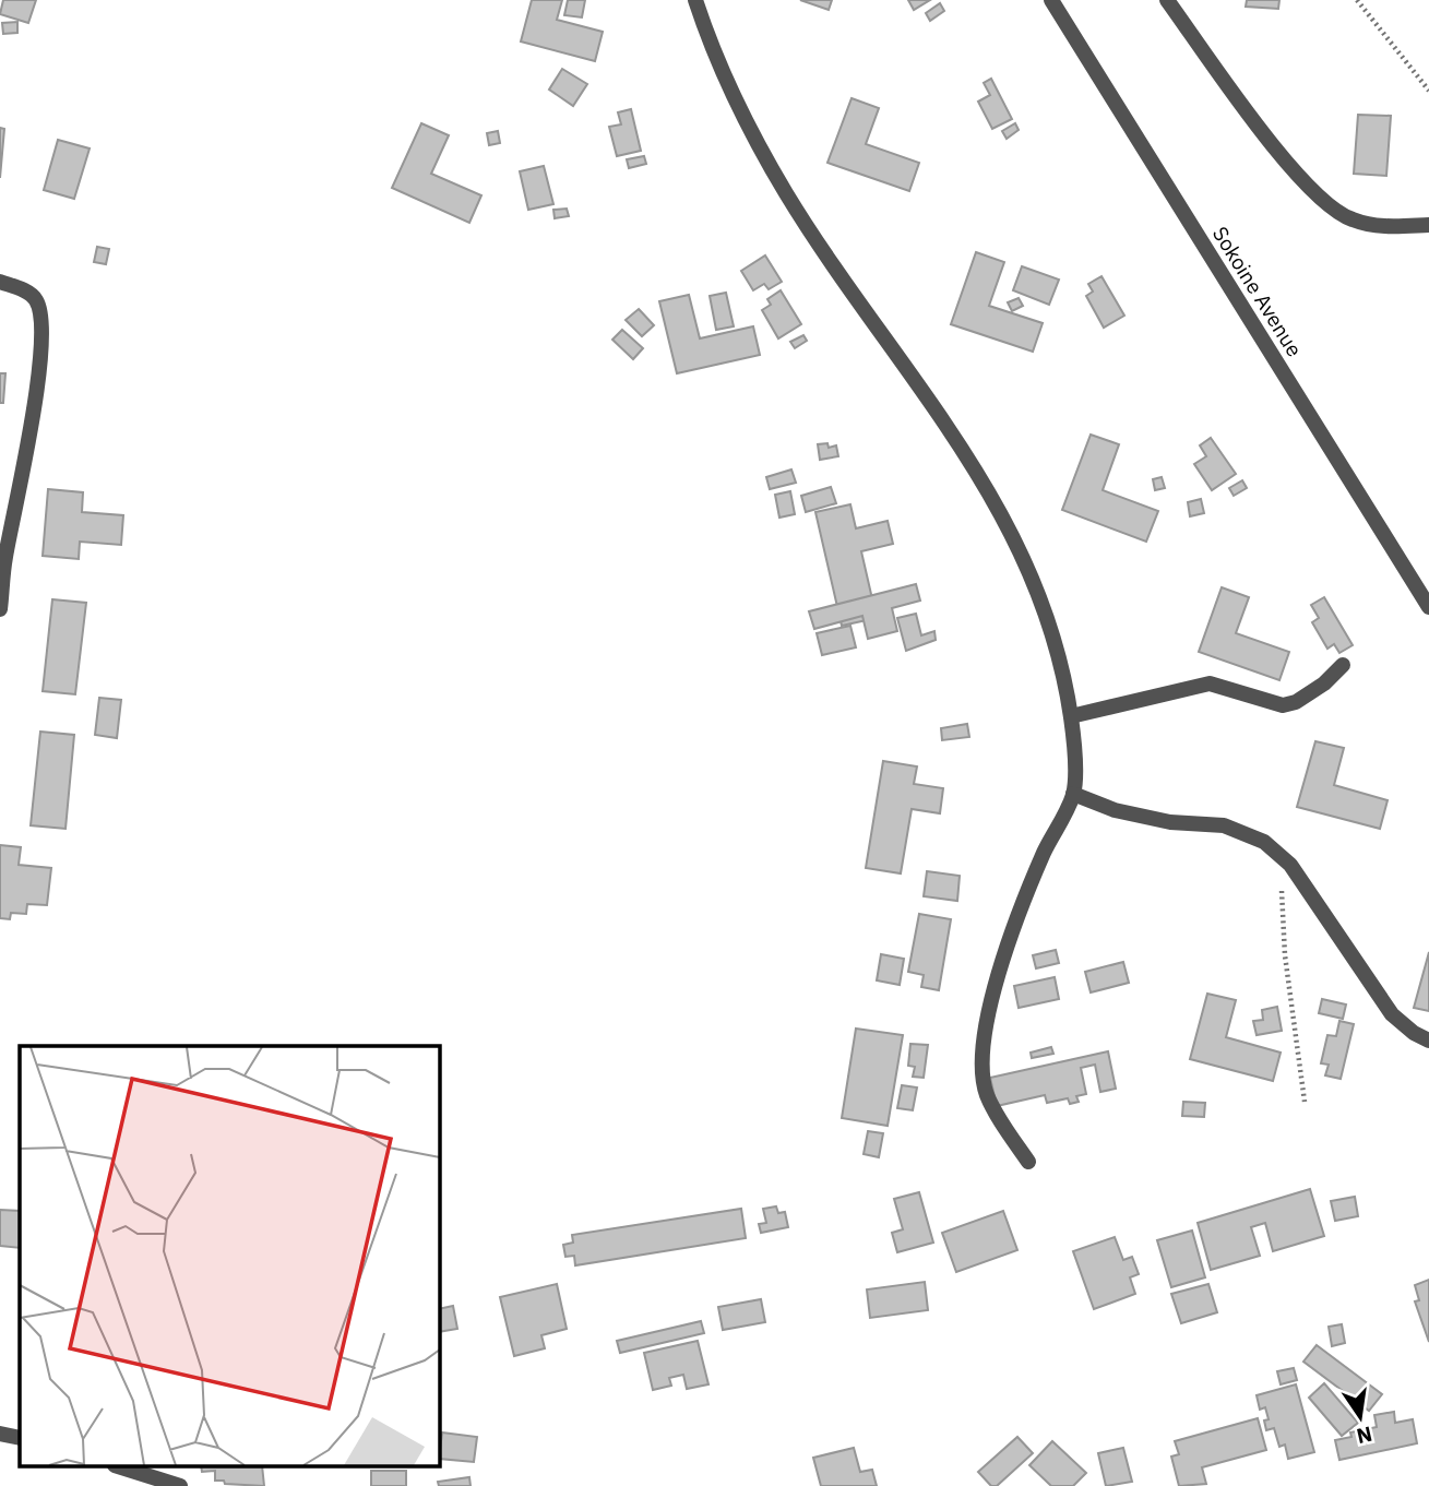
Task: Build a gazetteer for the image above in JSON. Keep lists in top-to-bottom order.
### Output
{
  "streets": {
    "street": ["Sokoine Avenue"]
  },
  "north": "bottom"
}
